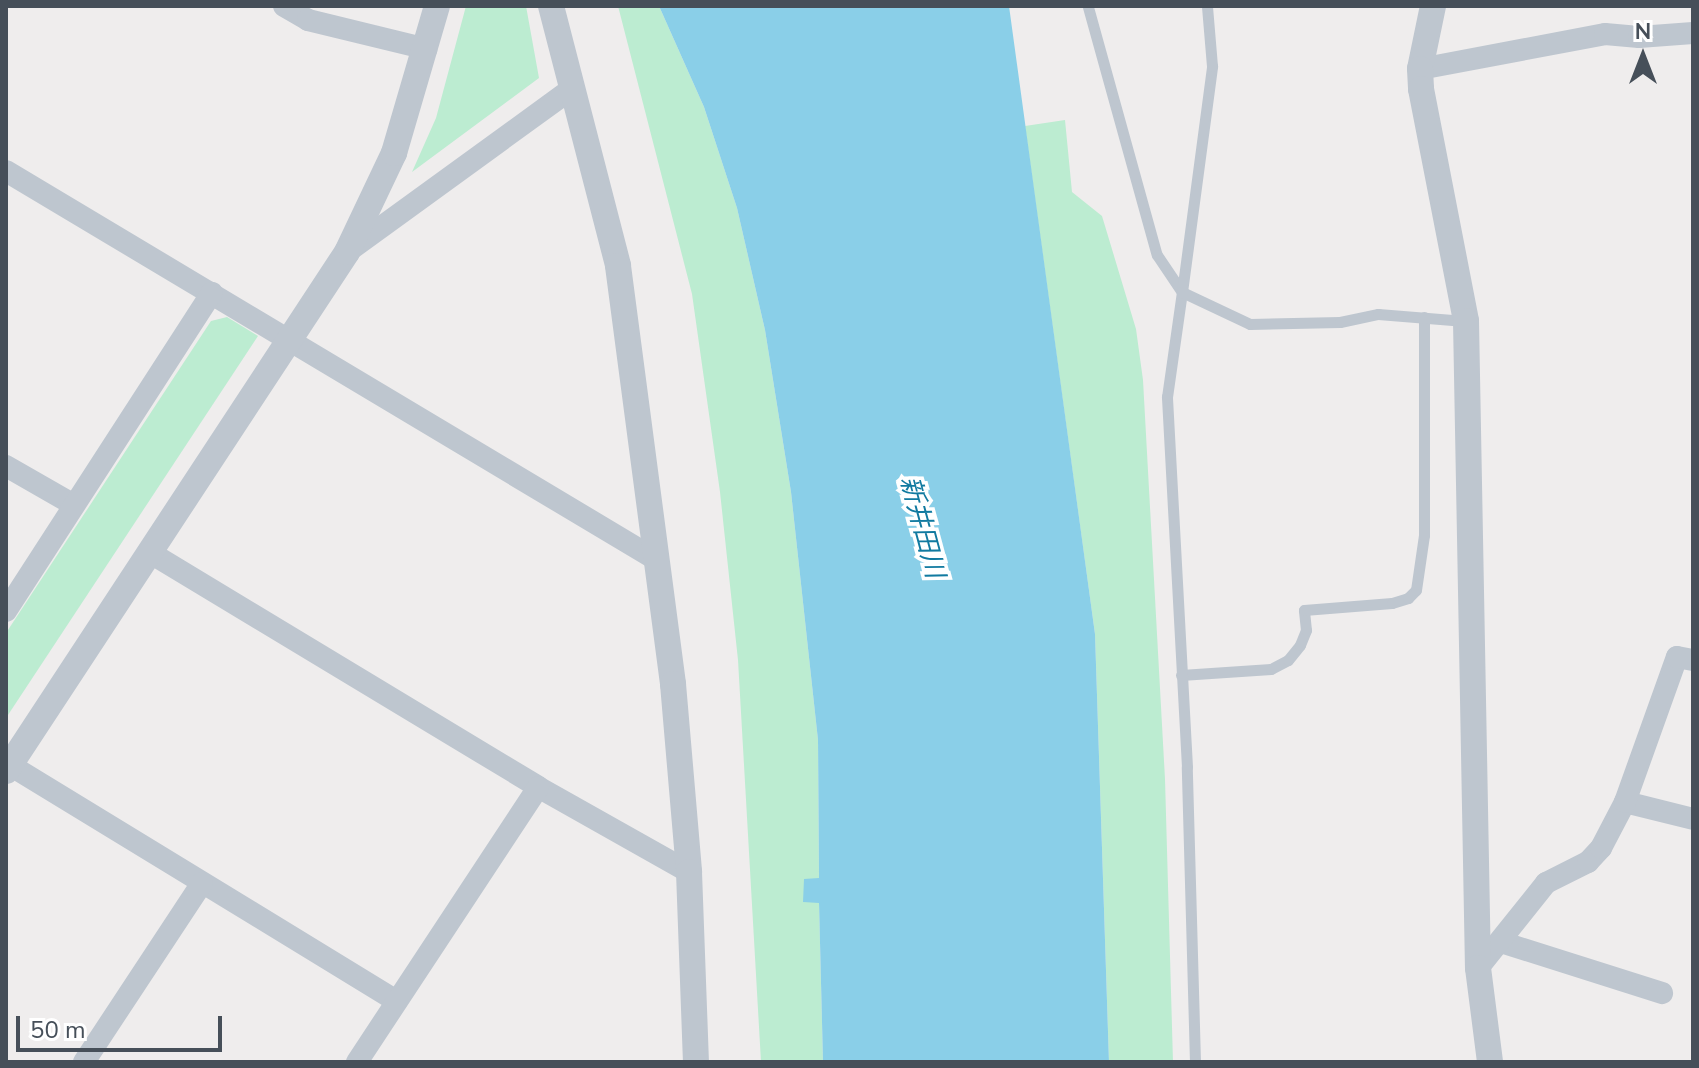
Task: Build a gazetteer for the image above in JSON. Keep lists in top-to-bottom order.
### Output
{
  "water": ["新井田川"],
  "scale_bar": "50 m",
  "north": "top"
}
